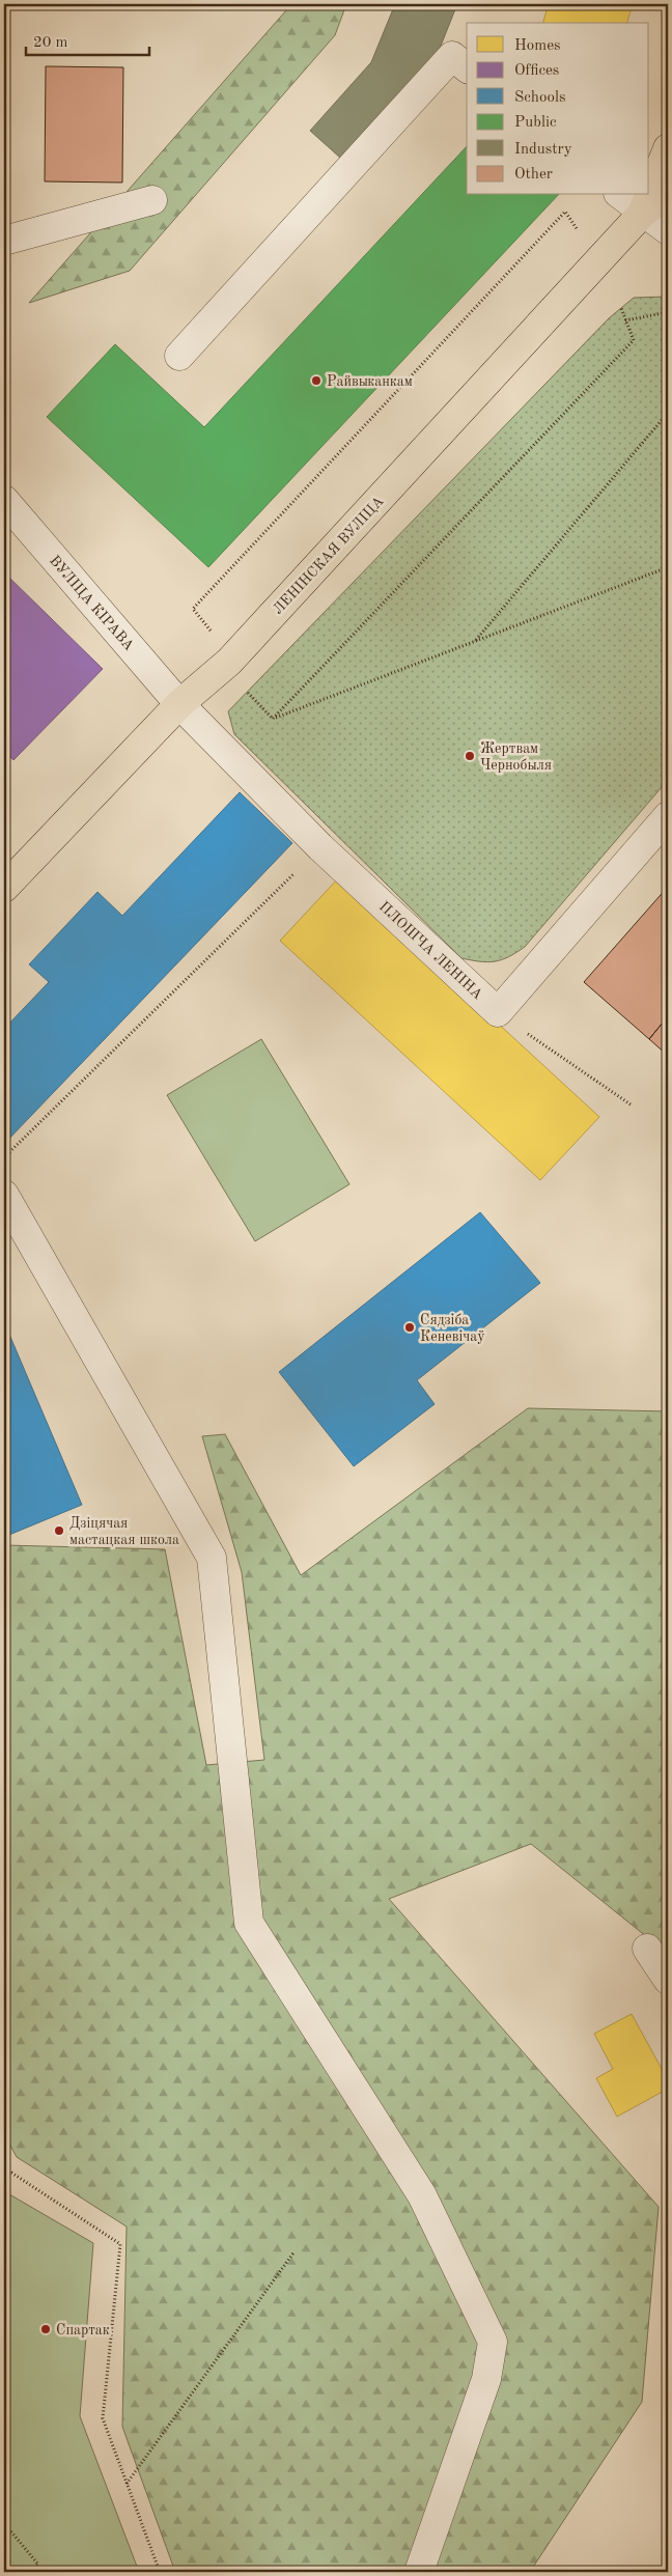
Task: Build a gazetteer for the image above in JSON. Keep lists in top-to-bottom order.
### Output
{
  "streets": {
    "main road": ["ЛЕНІНСКАЯ ВУЛІЦА"],
    "street": ["ВУЛІЦА КІРАВА", "ПЛОШЧА ЛЕНІНА"]
  },
  "crossings": [
    ["ЛЕНІНСКАЯ ВУЛІЦА", "ВУЛІЦА КІРАВА"],
    ["ЛЕНІНСКАЯ ВУЛІЦА", "ПЛОШЧА ЛЕНІНА"],
    ["ВУЛІЦА КІРАВА", "ПЛОШЧА ЛЕНІНА"]
  ],
  "places": [
    "Райвыканкам",
    "Жертвам Чернобыля",
    "Сядзіба Кеневічаў",
    "Дзіцячая мастацкая школа",
    "Спартак"
  ],
  "legend": [
    "Homes",
    "Offices",
    "Schools",
    "Public",
    "Industry",
    "Other"
  ],
  "scale_bar": "20 m"
}
